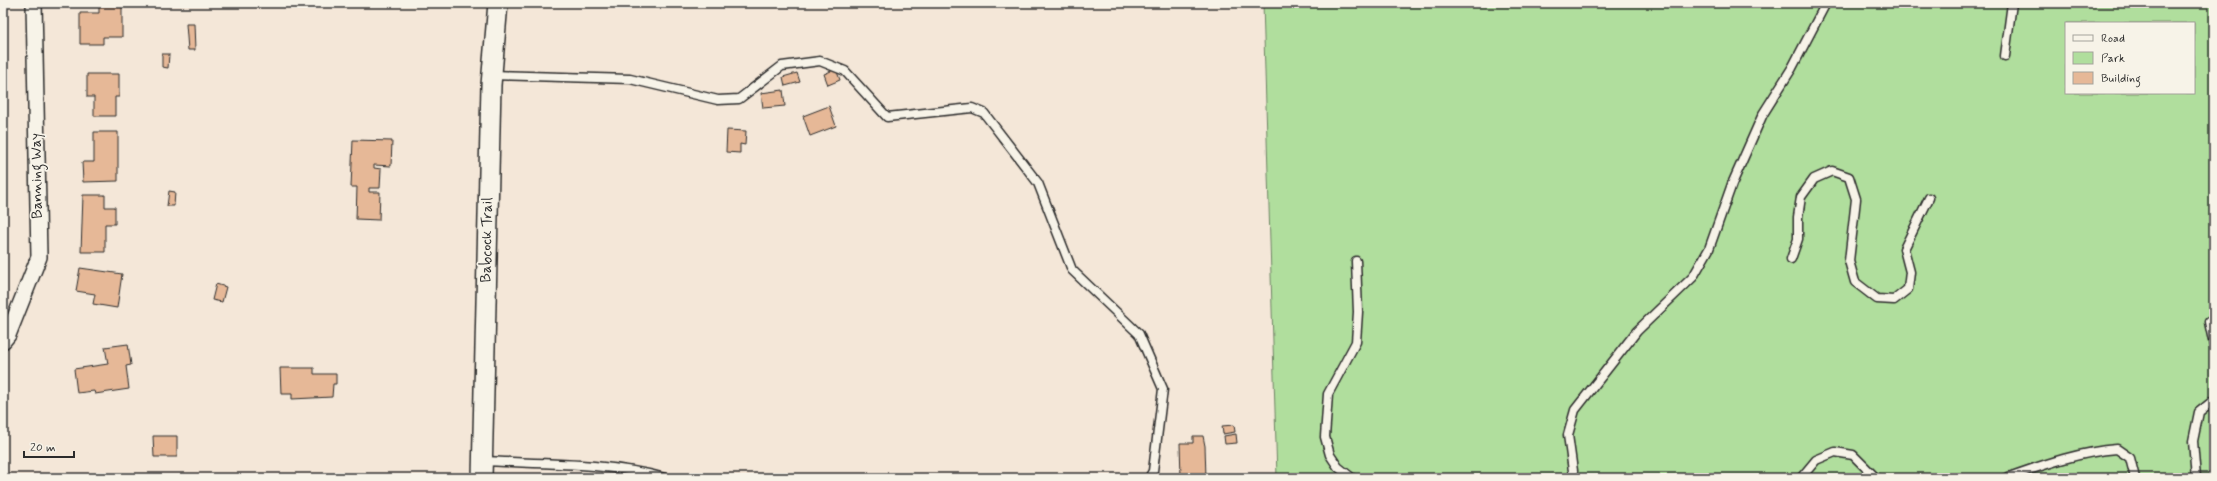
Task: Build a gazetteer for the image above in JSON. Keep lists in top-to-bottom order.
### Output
{
  "streets": {
    "street": ["Banning Way", "Babcock Trail"]
  },
  "legend": ["Road", "Park", "Building"],
  "scale_bar": "20 m"
}
